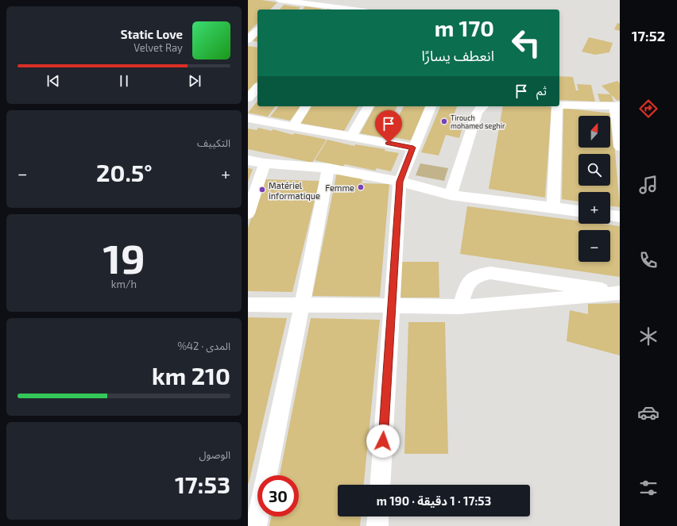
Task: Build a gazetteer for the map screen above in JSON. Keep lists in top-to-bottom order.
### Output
{
  "places": ["Tirouch mohamed seghir", "Femme", "Matériel informatique"],
  "north": "top",
  "page": {
    "tabs": "17:52",
    "turn": ["170 m", "انعطف يسارًا"],
    "song": ["Static Love", "Velvet Ray"],
    "then": "ثم",
    "tile": [
      "التكييف",
      ["19", "km/h"],
      ["المدى · 42%", "210 km"],
      ["الوصول", "17:53"]
    ],
    "map_buttons": ["+", "−"],
    "heat": ["−", "20.5°", "+"],
    "limit": "30",
    "trip": "17:53 · 1 دقيقة · 190 m"
  }
}
